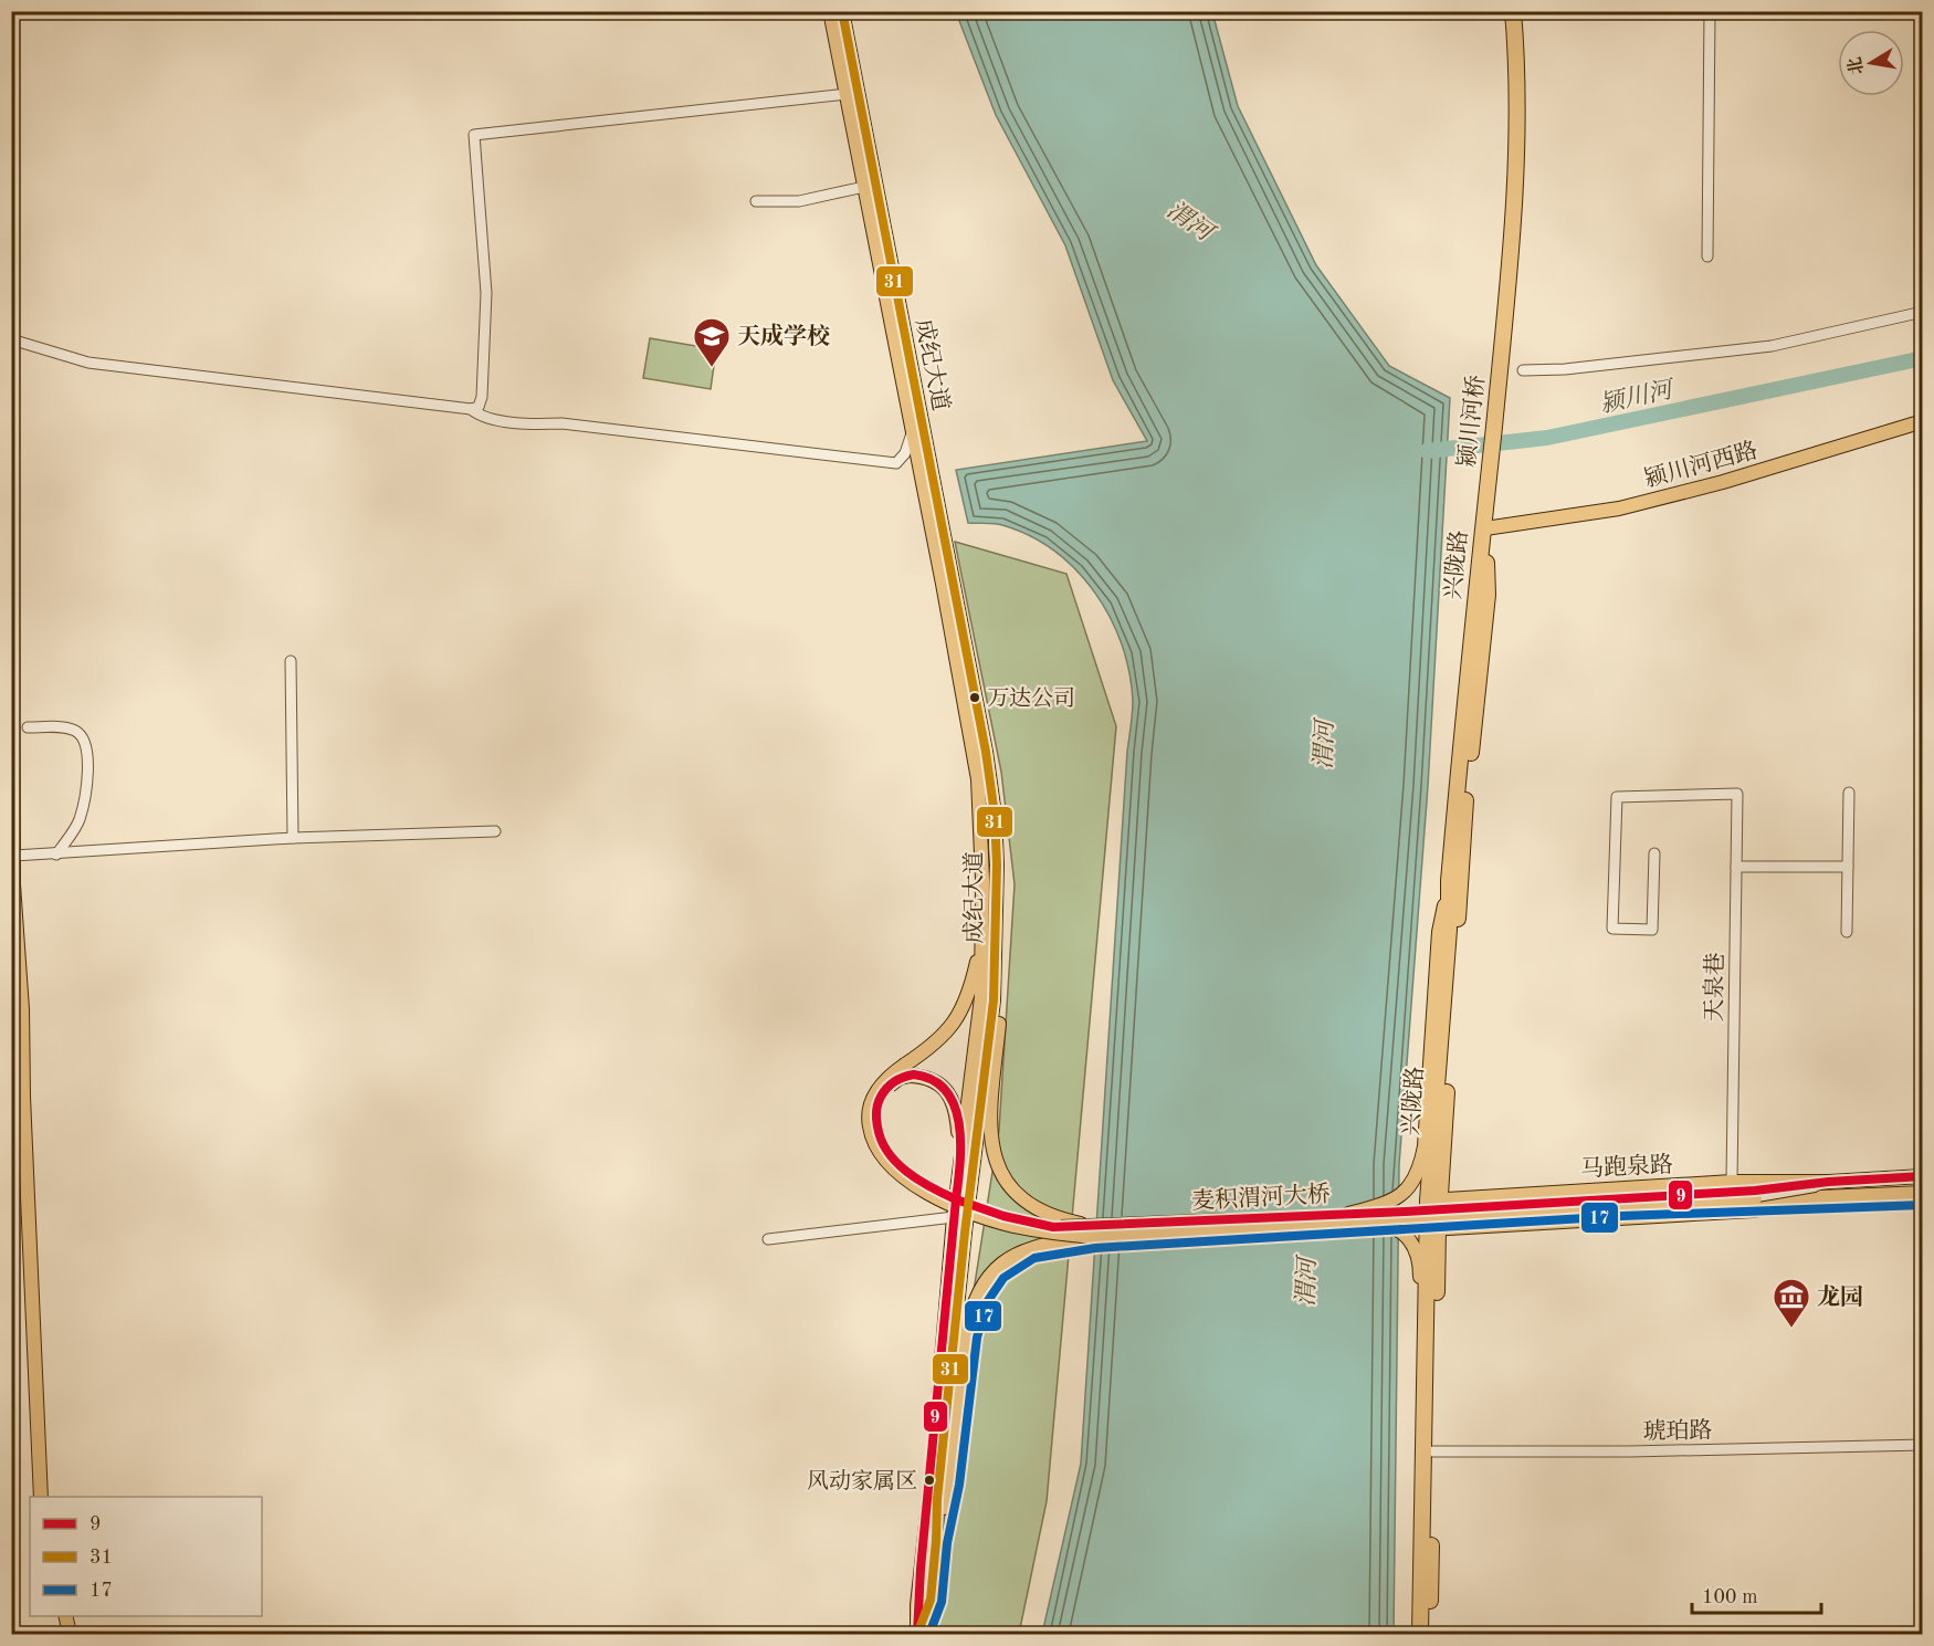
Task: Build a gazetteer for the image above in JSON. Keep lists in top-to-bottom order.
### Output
{
  "streets": {
    "highway": ["颍川河桥", "兴陇路"],
    "main road": [
      "成纪大道",
      "颍川河西路",
      "马跑泉路",
      "麦积渭河大桥"
    ],
    "street": ["天泉巷", "琥珀路"]
  },
  "crossings": [
    ["成纪大道", "麦积渭河大桥"],
    ["颍川河桥", "兴陇路"],
    ["颍川河西路", "兴陇路"],
    ["兴陇路", "马跑泉路"],
    ["兴陇路", "琥珀路"],
    ["天泉巷", "马跑泉路"],
    ["马跑泉路", "麦积渭河大桥"]
  ],
  "water": ["渭河", "颍川河"],
  "places": {
    "school or university": ["天成学校"],
    "other": ["万达公司", "风动家属区"],
    "museum": ["龙园"]
  },
  "lines": ["transit line 31", "transit line 9", "transit line 17"],
  "legend": ["9", "31", "17"],
  "scale_bar": "100 m",
  "north": "left"
}
